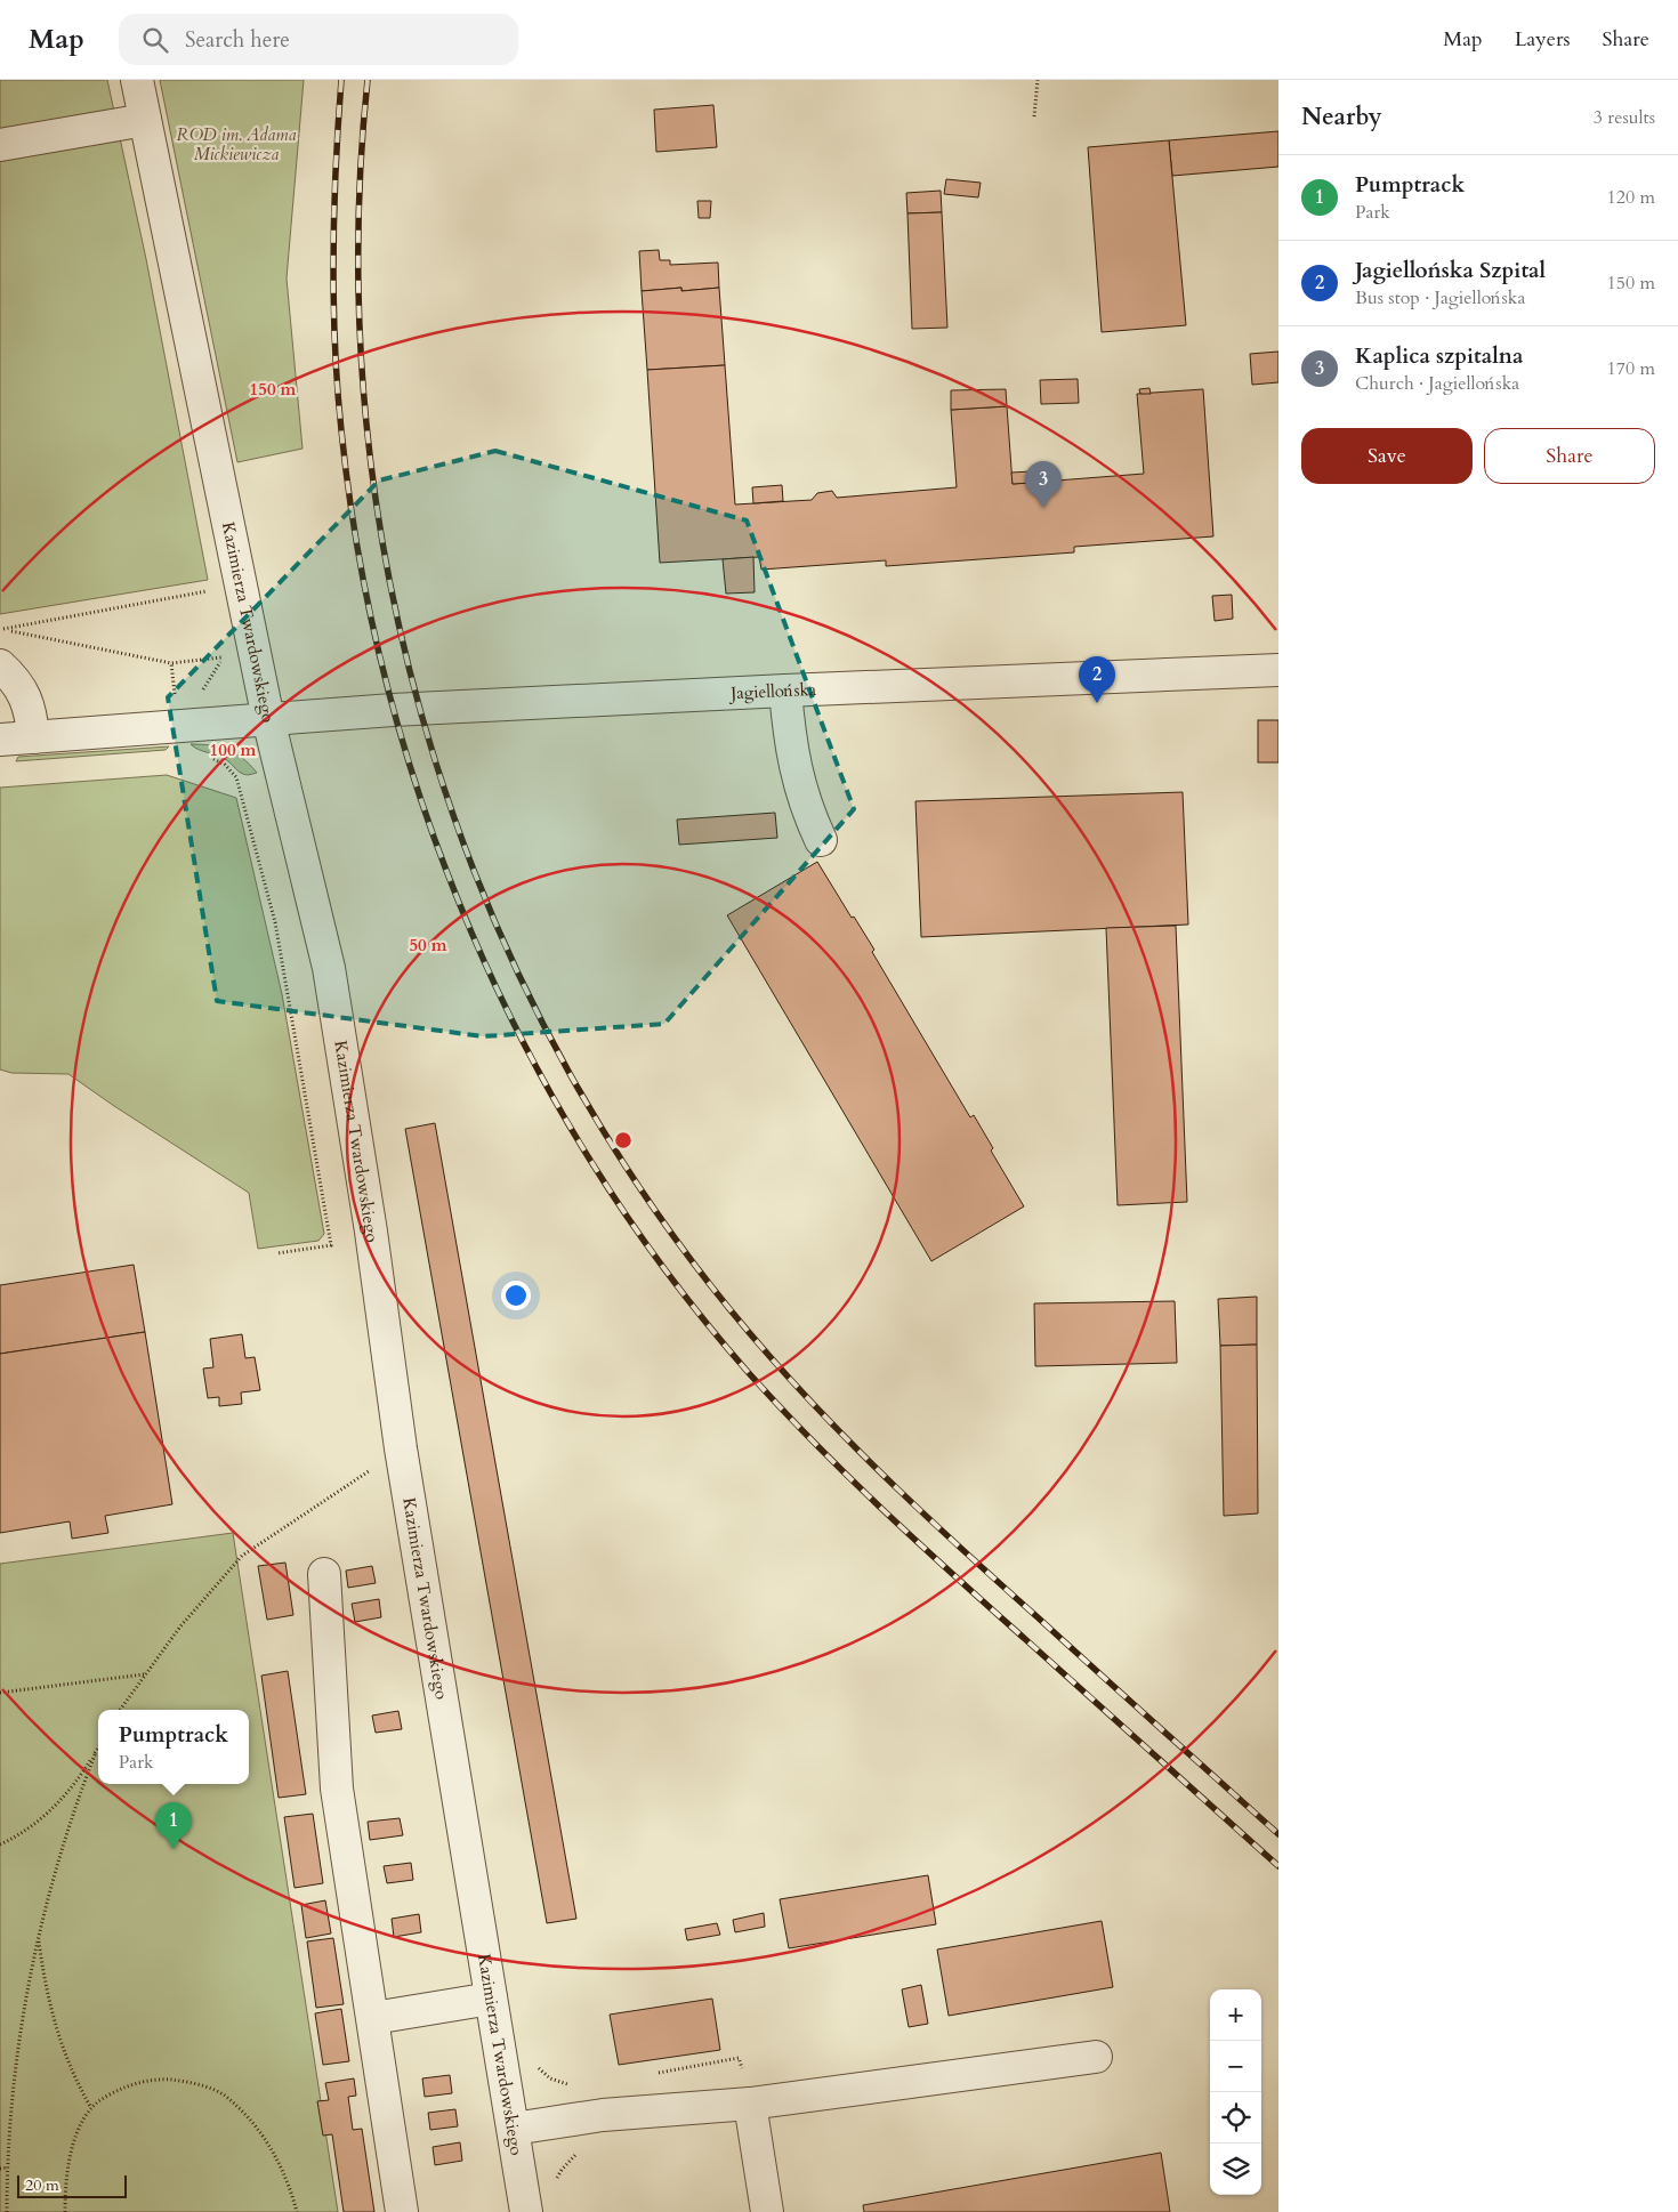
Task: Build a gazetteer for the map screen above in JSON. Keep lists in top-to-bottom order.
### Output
{
  "streets": {
    "street": ["Kazimierza Twardowskiego", "Jagiellońska"]
  },
  "crossings": [
    ["Kazimierza Twardowskiego", "Jagiellońska"]
  ],
  "parks": ["ROD im. Adama Mickiewicza"],
  "scale_bar": "20 m",
  "page": {
    "header": "Map",
    "search": "Search here",
    "nav": ["Map", "Layers", "Share"],
    "heading": ["Nearby", "3 results"],
    "list": [
      {
        "mark": "1",
        "name": "Pumptrack",
        "note": "Park",
        "value": "120 m"
      },
      {
        "mark": "2",
        "name": "Jagiellońska Szpital",
        "note": "Bus stop · Jagiellońska",
        "value": "150 m"
      },
      {
        "mark": "3",
        "name": "Kaplica szpitalna",
        "note": "Church · Jagiellońska",
        "value": "170 m"
      }
    ],
    "buttons": ["Save", "Share"],
    "pins": ["3", "2", "1"],
    "popup": ["Pumptrack", "Park"],
    "map_buttons": ["+", "−"],
    "scale": "20 m"
  },
  "rings": ["150 m", "100 m", "50 m"]
}
